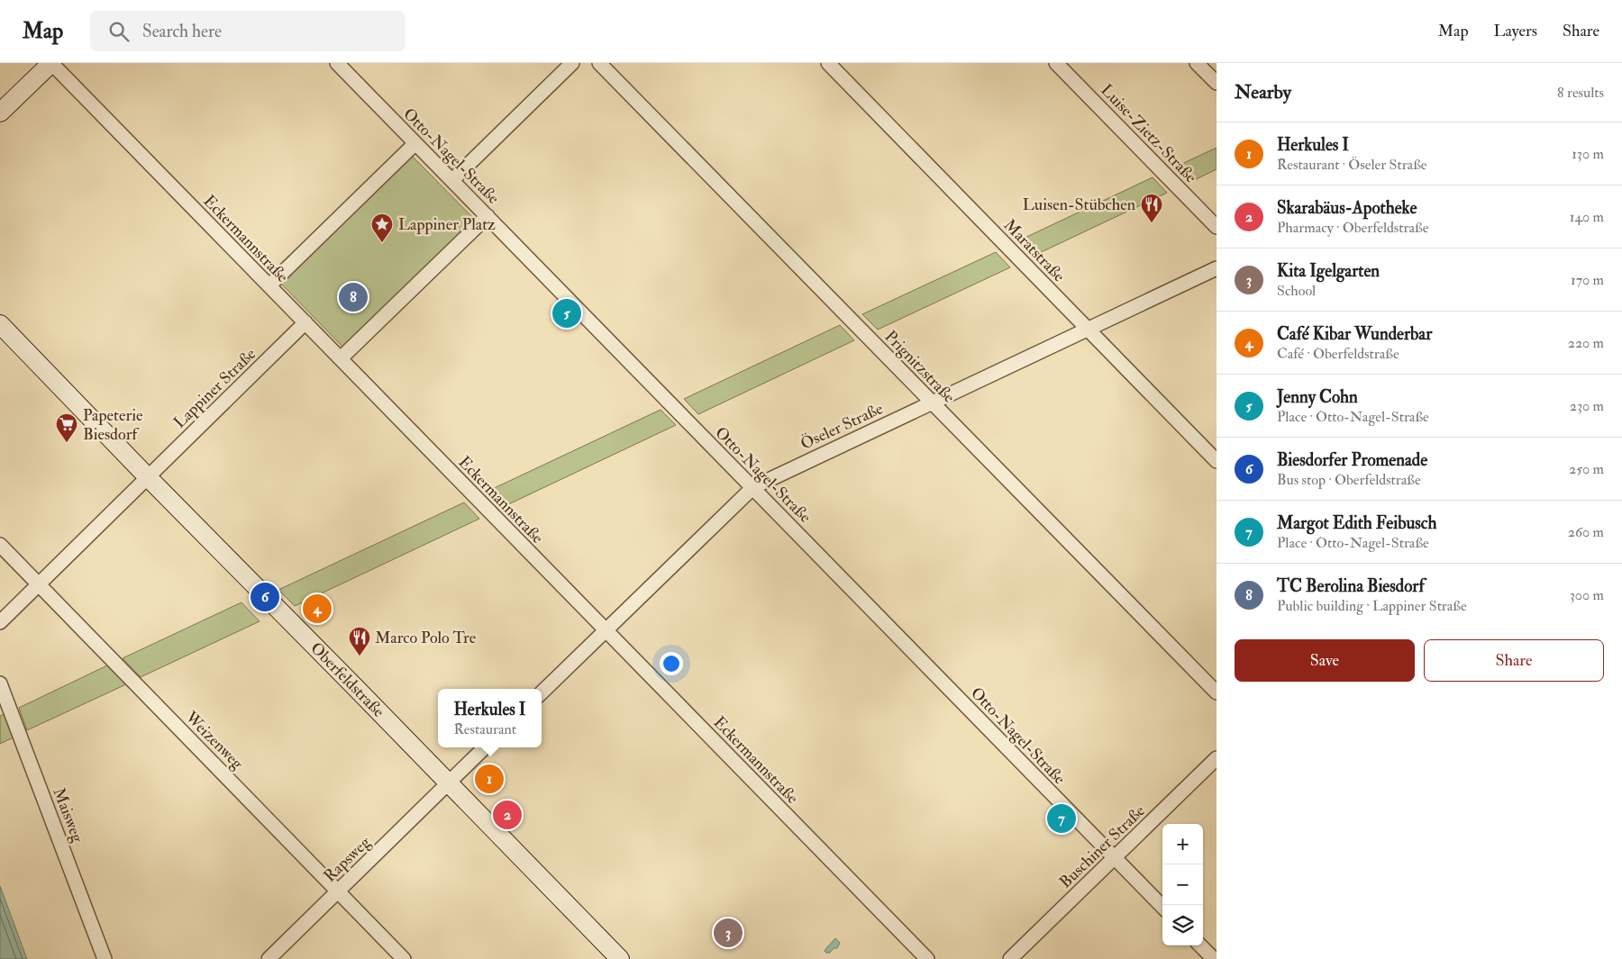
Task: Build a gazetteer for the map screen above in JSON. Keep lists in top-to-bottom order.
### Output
{
  "streets": {
    "street": [
      "Luise-Zietz-Straße",
      "Otto-Nagel-Straße",
      "Eckermannstraße",
      "Maratstraße",
      "Prignitzstraße",
      "Lappiner Straße",
      "Öseler Straße",
      "Oberfeldstraße",
      "Weizenweg",
      "Maisweg",
      "Buschiner Straße",
      "Rapsweg"
    ]
  },
  "crossings": [
    ["Otto-Nagel-Straße", "Öseler Straße"],
    ["Otto-Nagel-Straße", "Buschiner Straße"],
    ["Eckermannstraße", "Lappiner Straße"],
    ["Eckermannstraße", "Öseler Straße"],
    ["Maratstraße", "Öseler Straße"],
    ["Prignitzstraße", "Öseler Straße"],
    ["Lappiner Straße", "Oberfeldstraße"],
    ["Oberfeldstraße", "Rapsweg"],
    ["Weizenweg", "Rapsweg"]
  ],
  "places": {
    "restaurant": ["Luisen-Stübchen", "Marco Polo Tre"],
    "place": ["Lappiner Platz"],
    "supermarket": ["Papeterie Biesdorf"]
  },
  "page": {
    "header": "Map",
    "search": "Search here",
    "nav": ["Map", "Layers", "Share"],
    "heading": ["Nearby", "8 results"],
    "list": [
      {
        "mark": "1",
        "name": "Herkules I",
        "note": "Restaurant · Öseler Straße",
        "value": "130 m"
      },
      {
        "mark": "2",
        "name": "Skarabäus-Apotheke",
        "note": "Pharmacy · Oberfeldstraße",
        "value": "140 m"
      },
      {
        "mark": "3",
        "name": "Kita Igelgarten",
        "note": "School",
        "value": "170 m"
      },
      {
        "mark": "4",
        "name": "Café Kibar Wunderbar",
        "note": "Café · Oberfeldstraße",
        "value": "220 m"
      },
      {
        "mark": "5",
        "name": "Jenny Cohn",
        "note": "Place · Otto-Nagel-Straße",
        "value": "230 m"
      },
      {
        "mark": "6",
        "name": "Biesdorfer Promenade",
        "note": "Bus stop · Oberfeldstraße",
        "value": "250 m"
      },
      {
        "mark": "7",
        "name": "Margot Edith Feibusch",
        "note": "Place · Otto-Nagel-Straße",
        "value": "260 m"
      },
      {
        "mark": "8",
        "name": "TC Berolina Biesdorf",
        "note": "Public building · Lappiner Straße",
        "value": "300 m"
      }
    ],
    "pins": [
      "8",
      "5",
      "6",
      "4",
      "1",
      "2",
      "7",
      "3"
    ],
    "buttons": ["Save", "Share"],
    "popup": ["Herkules I", "Restaurant"],
    "map_buttons": ["+", "−"]
  }
}
